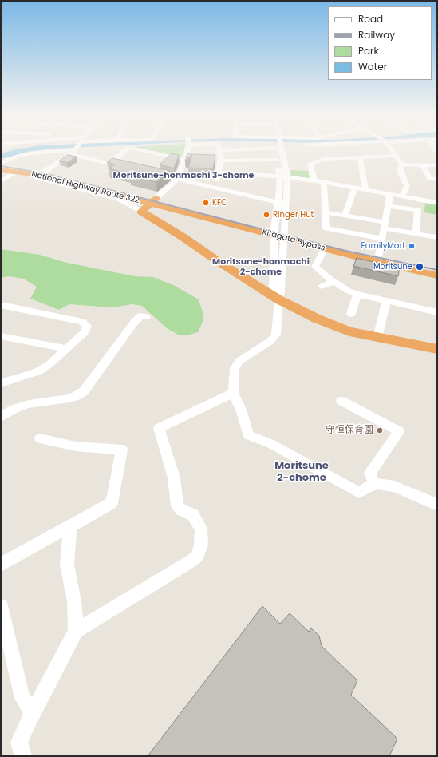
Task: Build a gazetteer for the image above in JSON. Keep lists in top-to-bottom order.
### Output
{
  "streets": {
    "highway": ["National Highway Route 322", "Kitagata Bypass"]
  },
  "crossings": [
    ["National Highway Route 322", "Kitagata Bypass"]
  ],
  "districts": ["Moritsune-honmachi 3-chome", "Moritsune-honmachi 2-chome", "Moritsune 2-chome"],
  "places": [
    "KFC",
    "Ringer Hut",
    "FamilyMart",
    "Moritsune",
    "守恒保育園"
  ],
  "legend": [
    "Road",
    "Railway",
    "Park",
    "Water"
  ]
}
